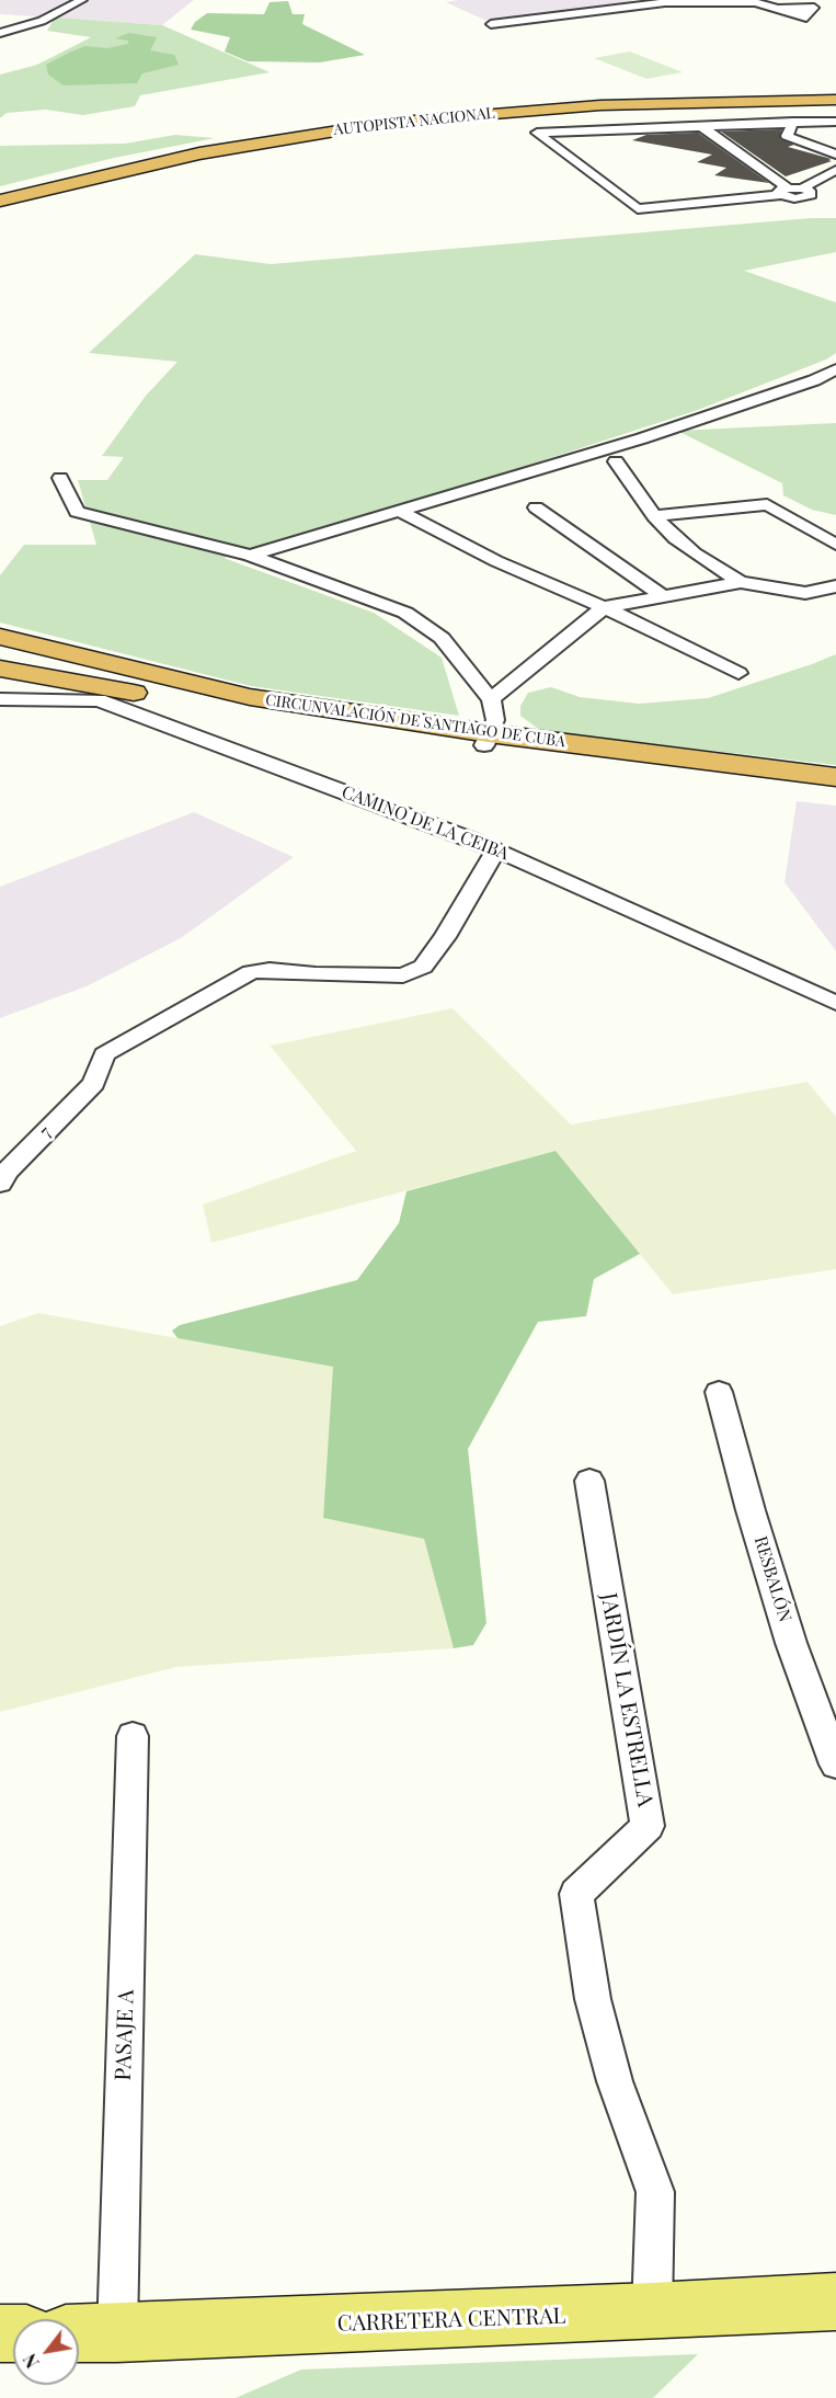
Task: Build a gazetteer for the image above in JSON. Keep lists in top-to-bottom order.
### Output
{
  "streets": {
    "highway": ["AUTOPISTA NACIONAL", "CIRCUNVALACIÓN DE SANTIAGO DE CUBA"],
    "main road": ["CARRETERA CENTRAL"],
    "street": [
      "CAMINO DE LA CEIBA",
      "7",
      "RESBALÓN",
      "JARDÍN LA ESTRELLA",
      "PASAJE A"
    ]
  },
  "crossings": [
    ["CAMINO DE LA CEIBA", "7"],
    ["JARDÍN LA ESTRELLA", "CARRETERA CENTRAL"],
    ["PASAJE A", "CARRETERA CENTRAL"]
  ],
  "north": "bottom left"
}
